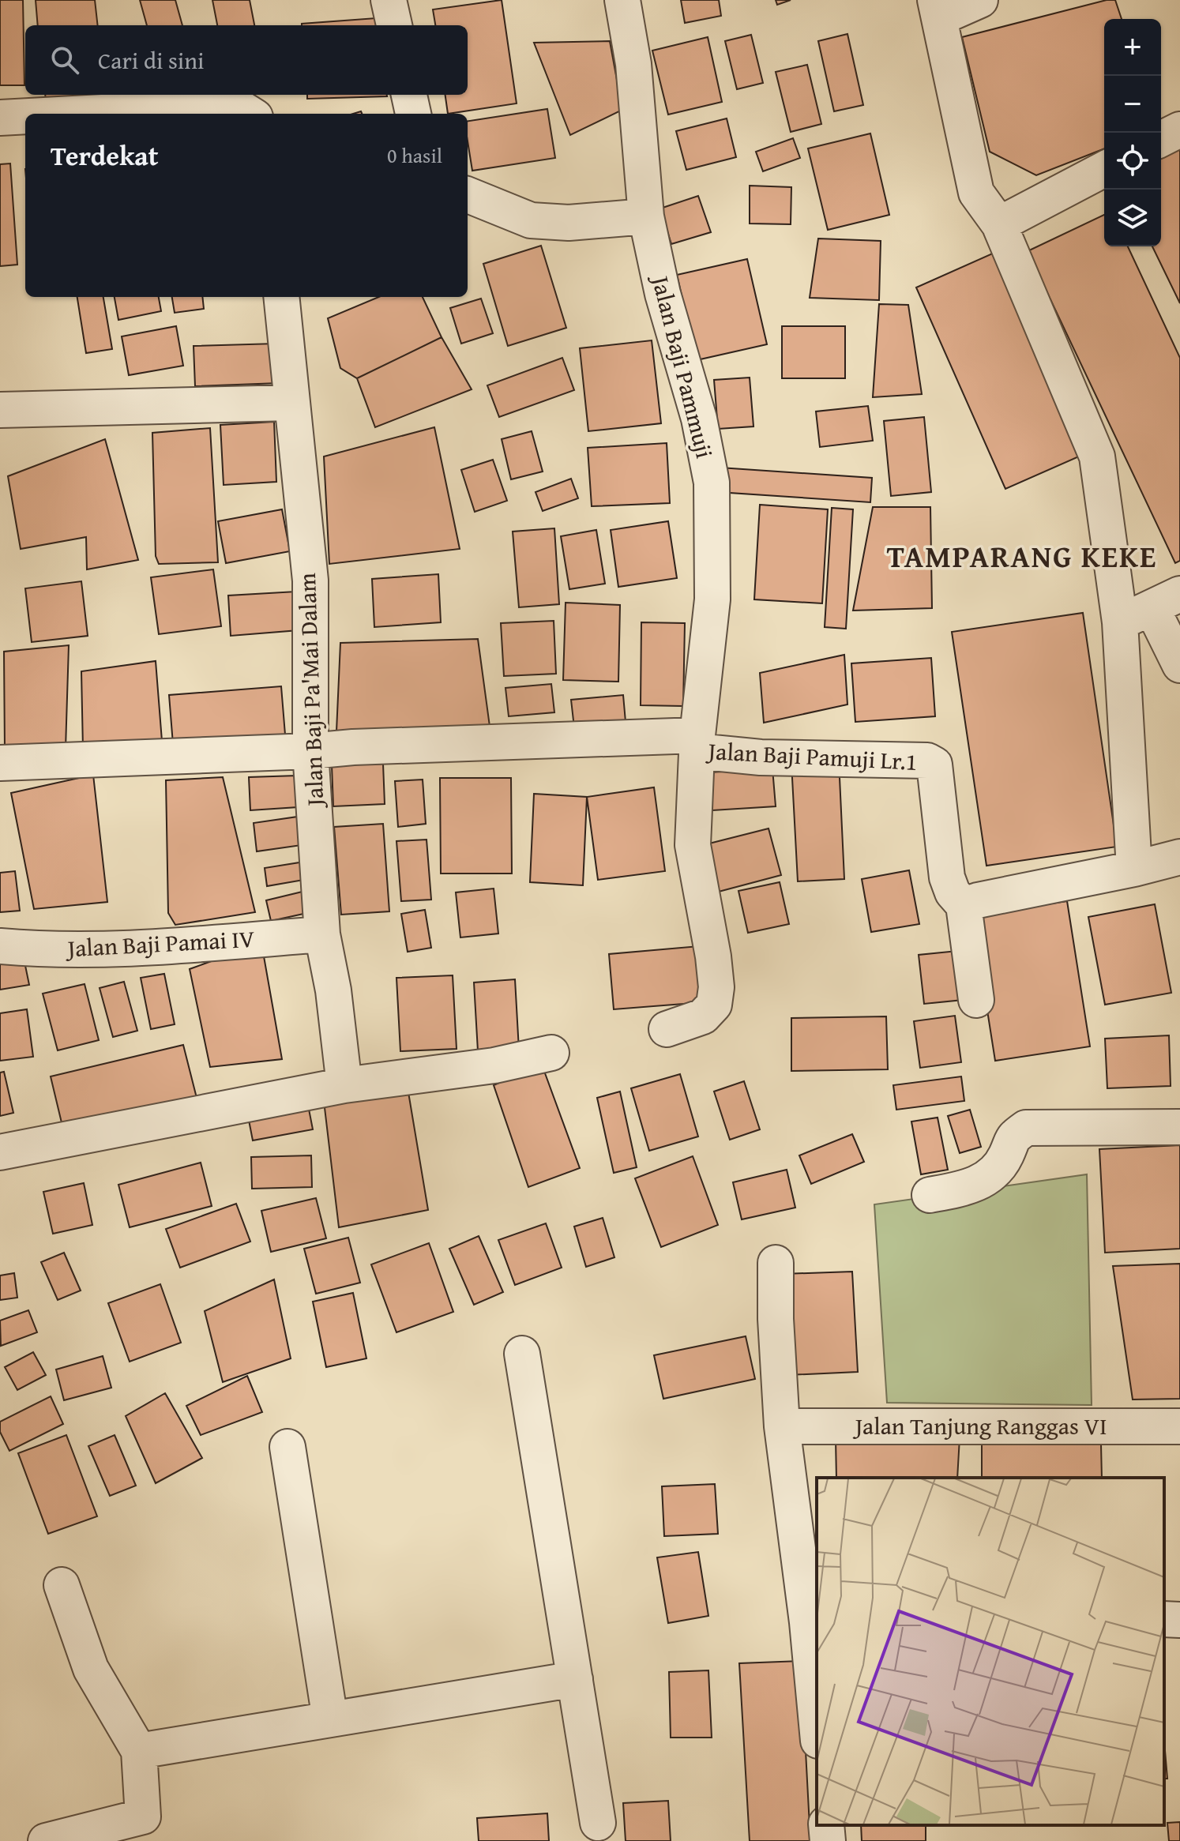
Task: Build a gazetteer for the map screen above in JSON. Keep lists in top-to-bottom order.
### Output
{
  "streets": {
    "street": [
      "Jalan Baji Pammuji",
      "Jalan Baji Pa'Mai Dalam",
      "Jalan Baji Pamuji Lr.1",
      "Jalan Baji Pamai IV",
      "Jalan Tanjung Ranggas VI"
    ]
  },
  "crossings": [
    ["Jalan Baji Pammuji", "Jalan Baji Pamuji Lr.1"],
    ["Jalan Baji Pa'Mai Dalam", "Jalan Baji Pamai IV"]
  ],
  "districts": ["TAMPARANG KEKE"],
  "page": {
    "map_buttons": ["+", "−"],
    "search": "Cari di sini",
    "heading": ["Terdekat", "0 hasil"]
  }
}
